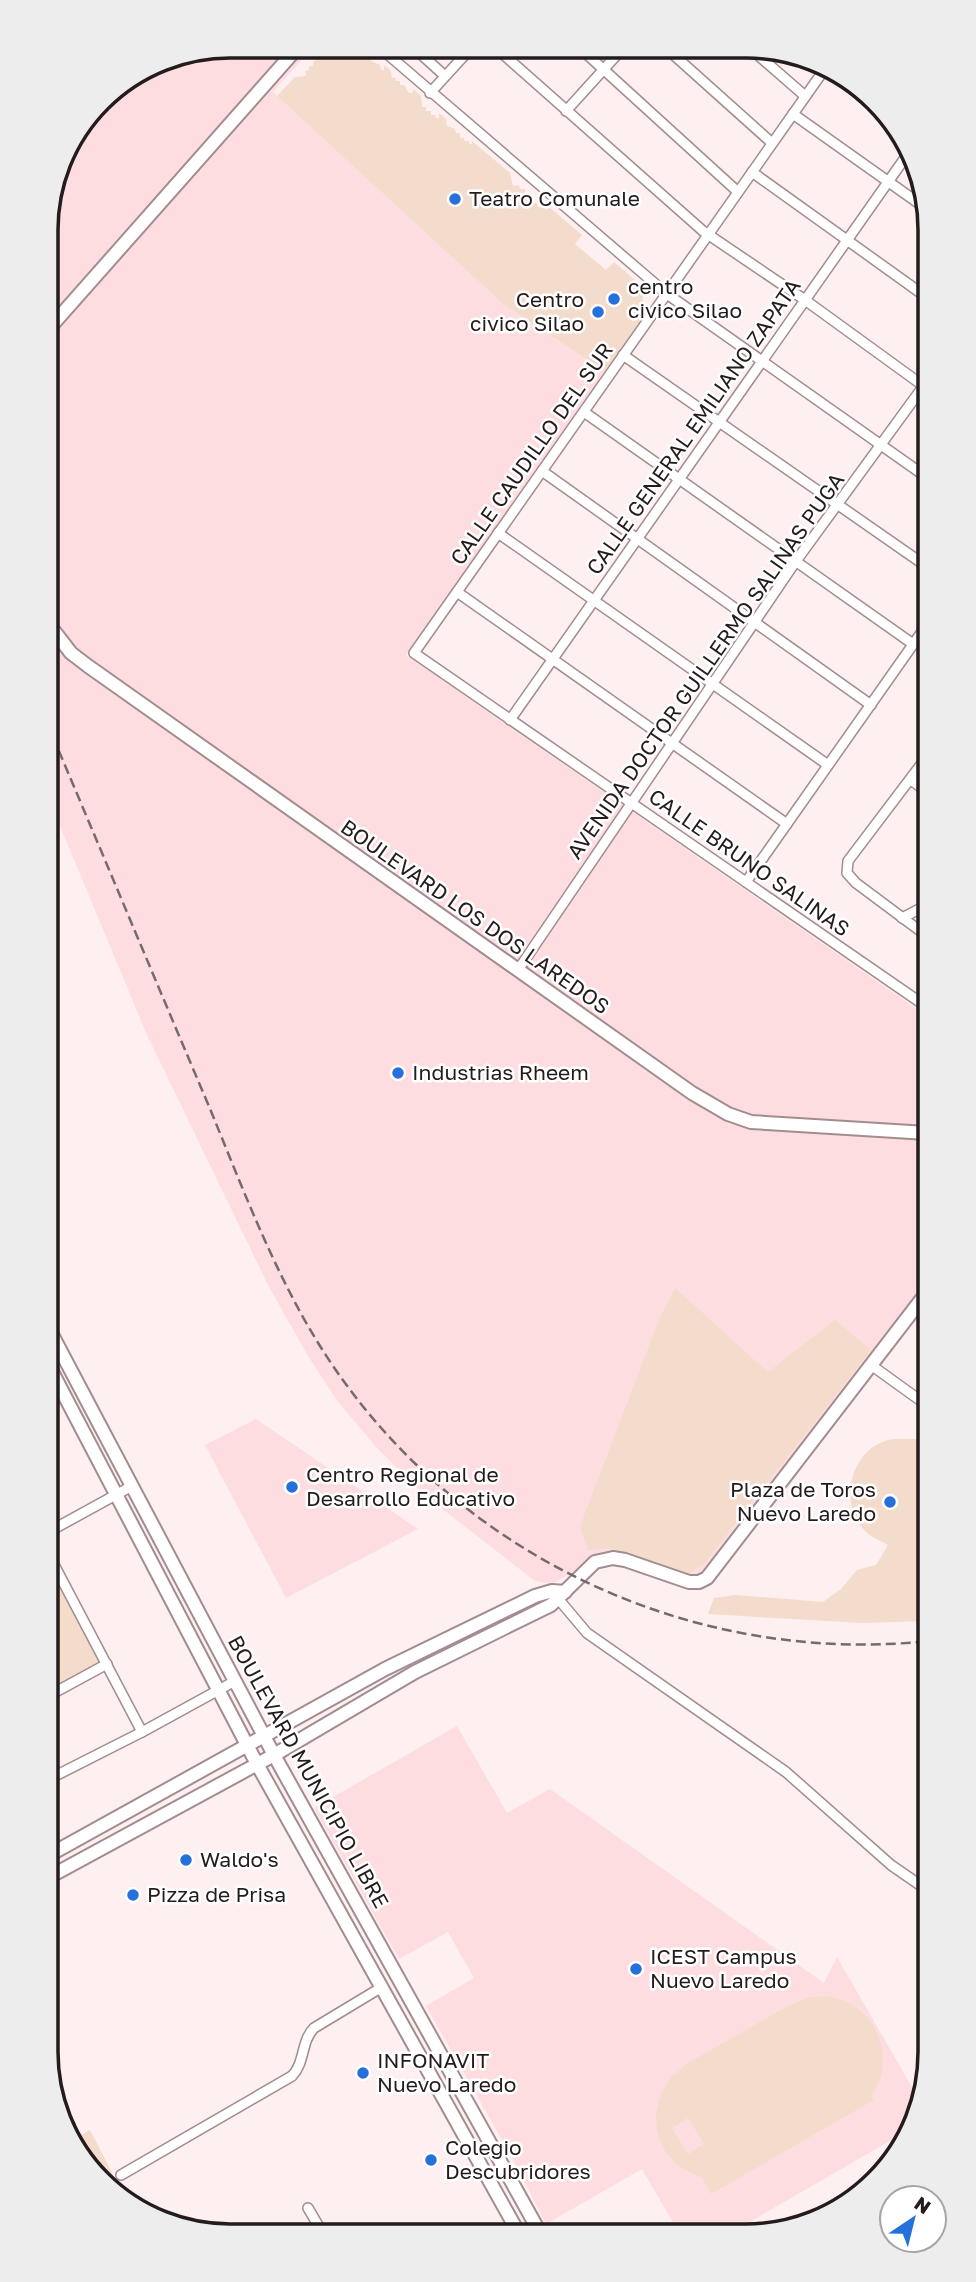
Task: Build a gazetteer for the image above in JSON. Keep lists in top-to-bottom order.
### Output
{
  "streets": {
    "main road": ["BOULEVARD LOS DOS LAREDOS", "BOULEVARD MUNICIPIO LIBRE"],
    "street": [
      "CALLE GENERAL EMILIANO ZAPATA",
      "CALLE CAUDILLO DEL SUR",
      "AVENIDA DOCTOR GUILLERMO SALINAS PUGA",
      "CALLE BRUNO SALINAS"
    ]
  },
  "crossings": [
    ["CALLE GENERAL EMILIANO ZAPATA", "CALLE BRUNO SALINAS"],
    ["CALLE CAUDILLO DEL SUR", "CALLE BRUNO SALINAS"],
    ["AVENIDA DOCTOR GUILLERMO SALINAS PUGA", "CALLE BRUNO SALINAS"],
    ["AVENIDA DOCTOR GUILLERMO SALINAS PUGA", "BOULEVARD LOS DOS LAREDOS"]
  ],
  "places": [
    "Teatro Comunale",
    "centro civico Silao",
    "Centro civico Silao",
    "Industrias Rheem",
    "Centro Regional de Desarrollo Educativo",
    "Plaza de Toros Nuevo Laredo",
    "Waldo's",
    "Pizza de Prisa",
    "ICEST Campus Nuevo Laredo",
    "INFONAVIT Nuevo Laredo",
    "Colegio Descubridores"
  ],
  "north": "top right"
}
